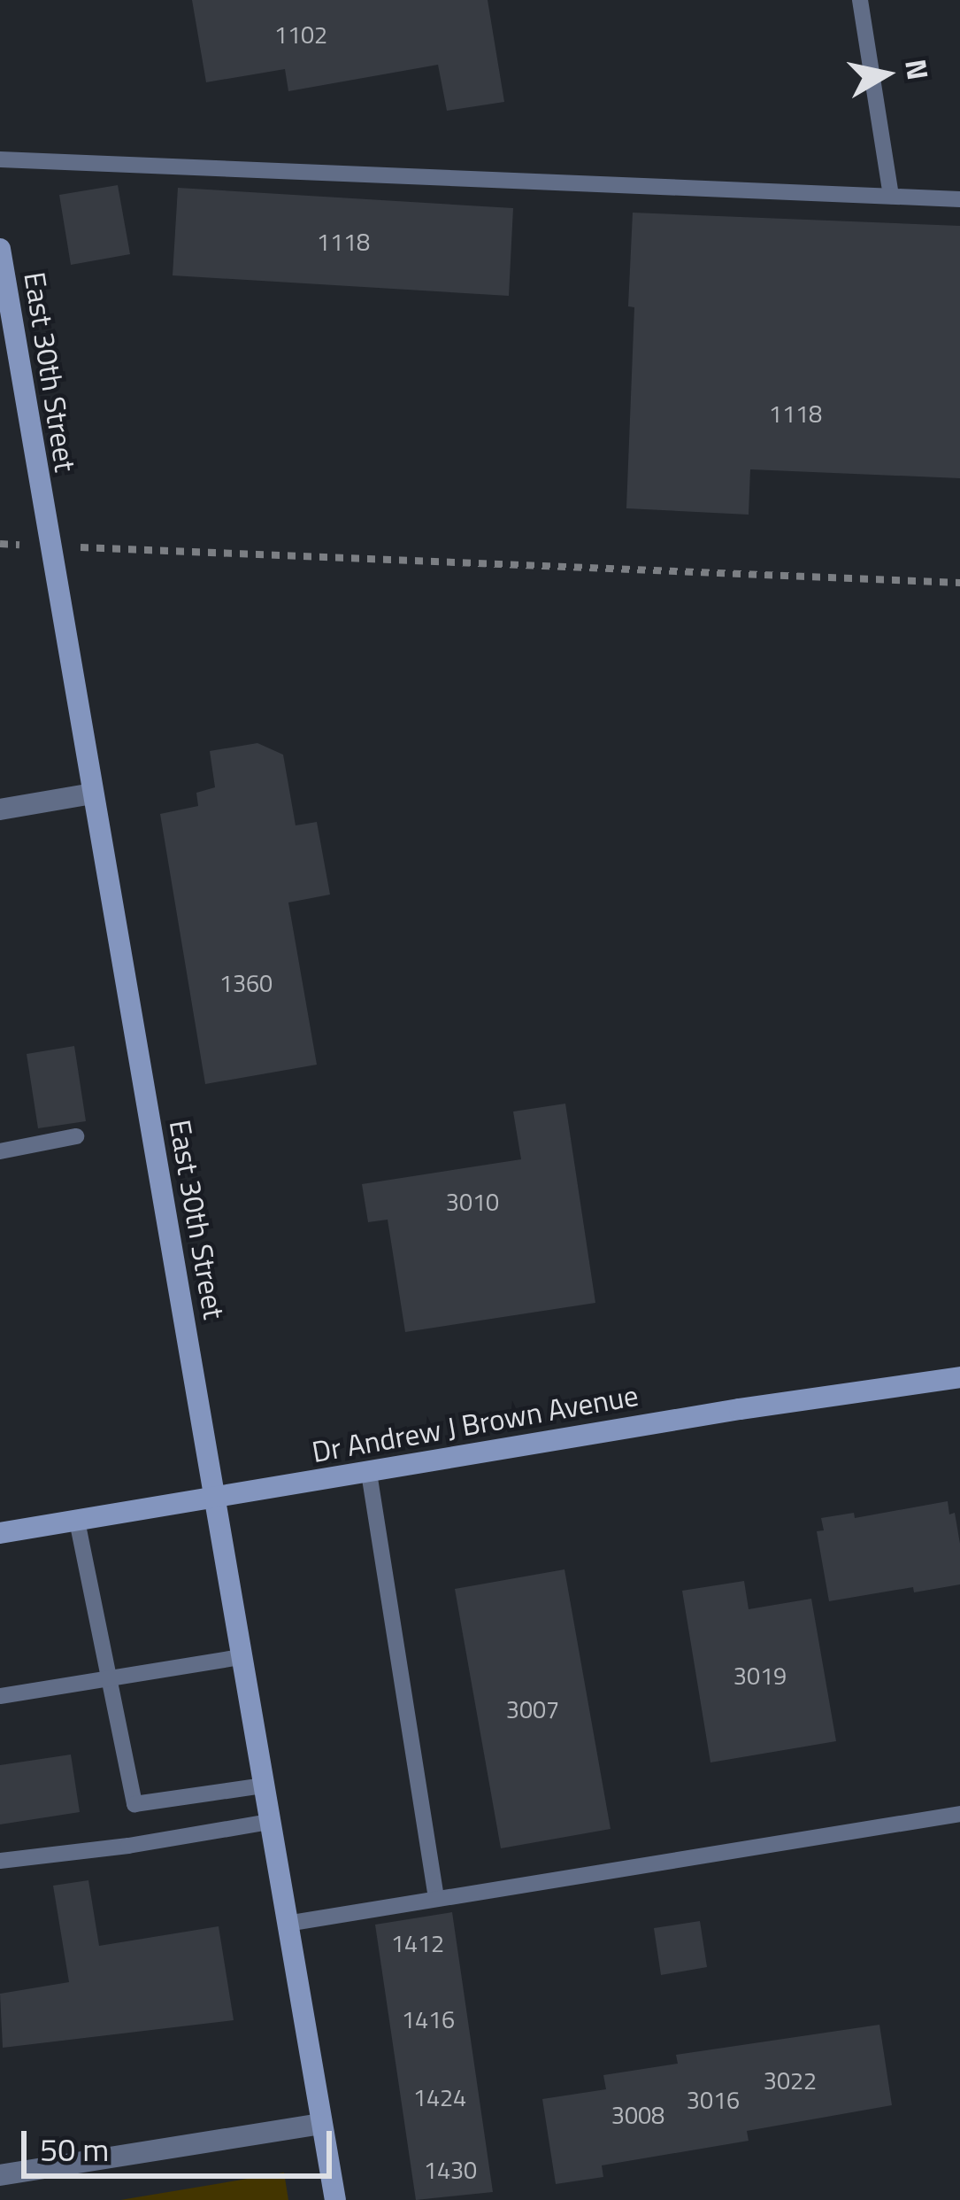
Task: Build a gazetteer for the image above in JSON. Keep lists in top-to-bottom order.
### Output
{
  "streets": {
    "main road": ["East 30th Street", "Dr Andrew J Brown Avenue"]
  },
  "crossings": [
    ["East 30th Street", "Dr Andrew J Brown Avenue"]
  ],
  "house_numbers": [
    "1102",
    "1118",
    "1118",
    "1360",
    "3010",
    "3019",
    "3007",
    "1412",
    "1416",
    "3022",
    "1424",
    "3016",
    "3008",
    "1430"
  ],
  "scale_bar": "50 m",
  "north": "right"
}
